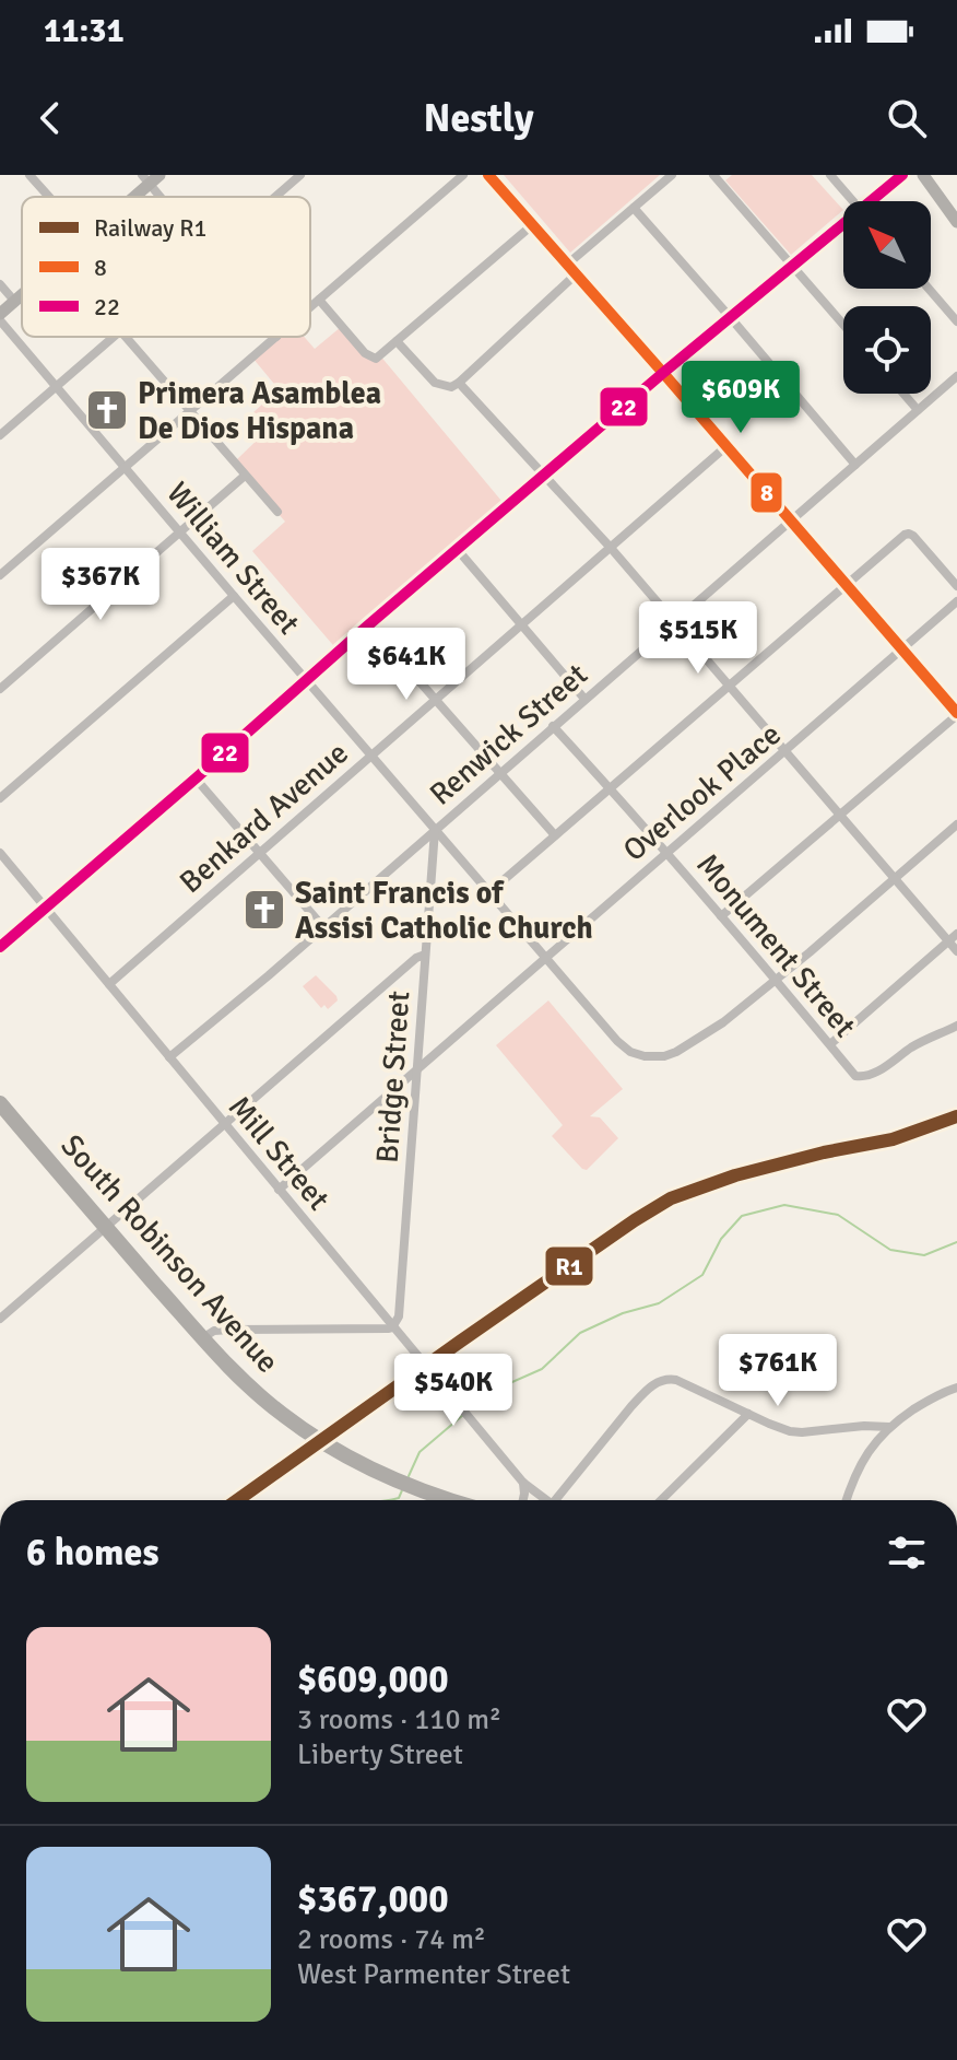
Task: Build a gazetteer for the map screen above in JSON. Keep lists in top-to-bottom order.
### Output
{
  "streets": {
    "highway": ["South Robinson Avenue"],
    "street": [
      "William Street",
      "Renwick Street",
      "Overlook Place",
      "Benkard Avenue",
      "Monument Street",
      "Bridge Street",
      "Mill Street"
    ]
  },
  "crossings": [
    ["William Street", "Renwick Street"],
    ["William Street", "Overlook Place"],
    ["William Street", "Benkard Avenue"],
    ["William Street", "Monument Street"],
    ["William Street", "Bridge Street"],
    ["Renwick Street", "Monument Street"],
    ["Renwick Street", "Bridge Street"],
    ["Renwick Street", "Mill Street"],
    ["Overlook Place", "Monument Street"],
    ["Overlook Place", "Bridge Street"],
    ["Overlook Place", "Mill Street"],
    ["Benkard Avenue", "Mill Street"],
    ["Bridge Street", "Mill Street"]
  ],
  "places": {
    "church": ["Primera Asamblea De Dios Hispana", "Saint Francis of Assisi Catholic Church"]
  },
  "lines": ["transit line 8", "transit line 22", "rail line R1"],
  "legend": ["Railway R1", "8", "22"],
  "north": "top left",
  "page": {
    "status": "11:31",
    "header": "Nestly",
    "price": [
      "$609K",
      "$367K",
      "$515K",
      "$641K",
      "$761K",
      "$540K"
    ],
    "heading": "6 homes",
    "list": [
      {
        "name": "$609,000",
        "note": "3 rooms · 110 m² · Liberty Street"
      },
      {
        "name": "$367,000",
        "note": "2 rooms · 74 m² · West Parmenter Street"
      }
    ]
  }
}
